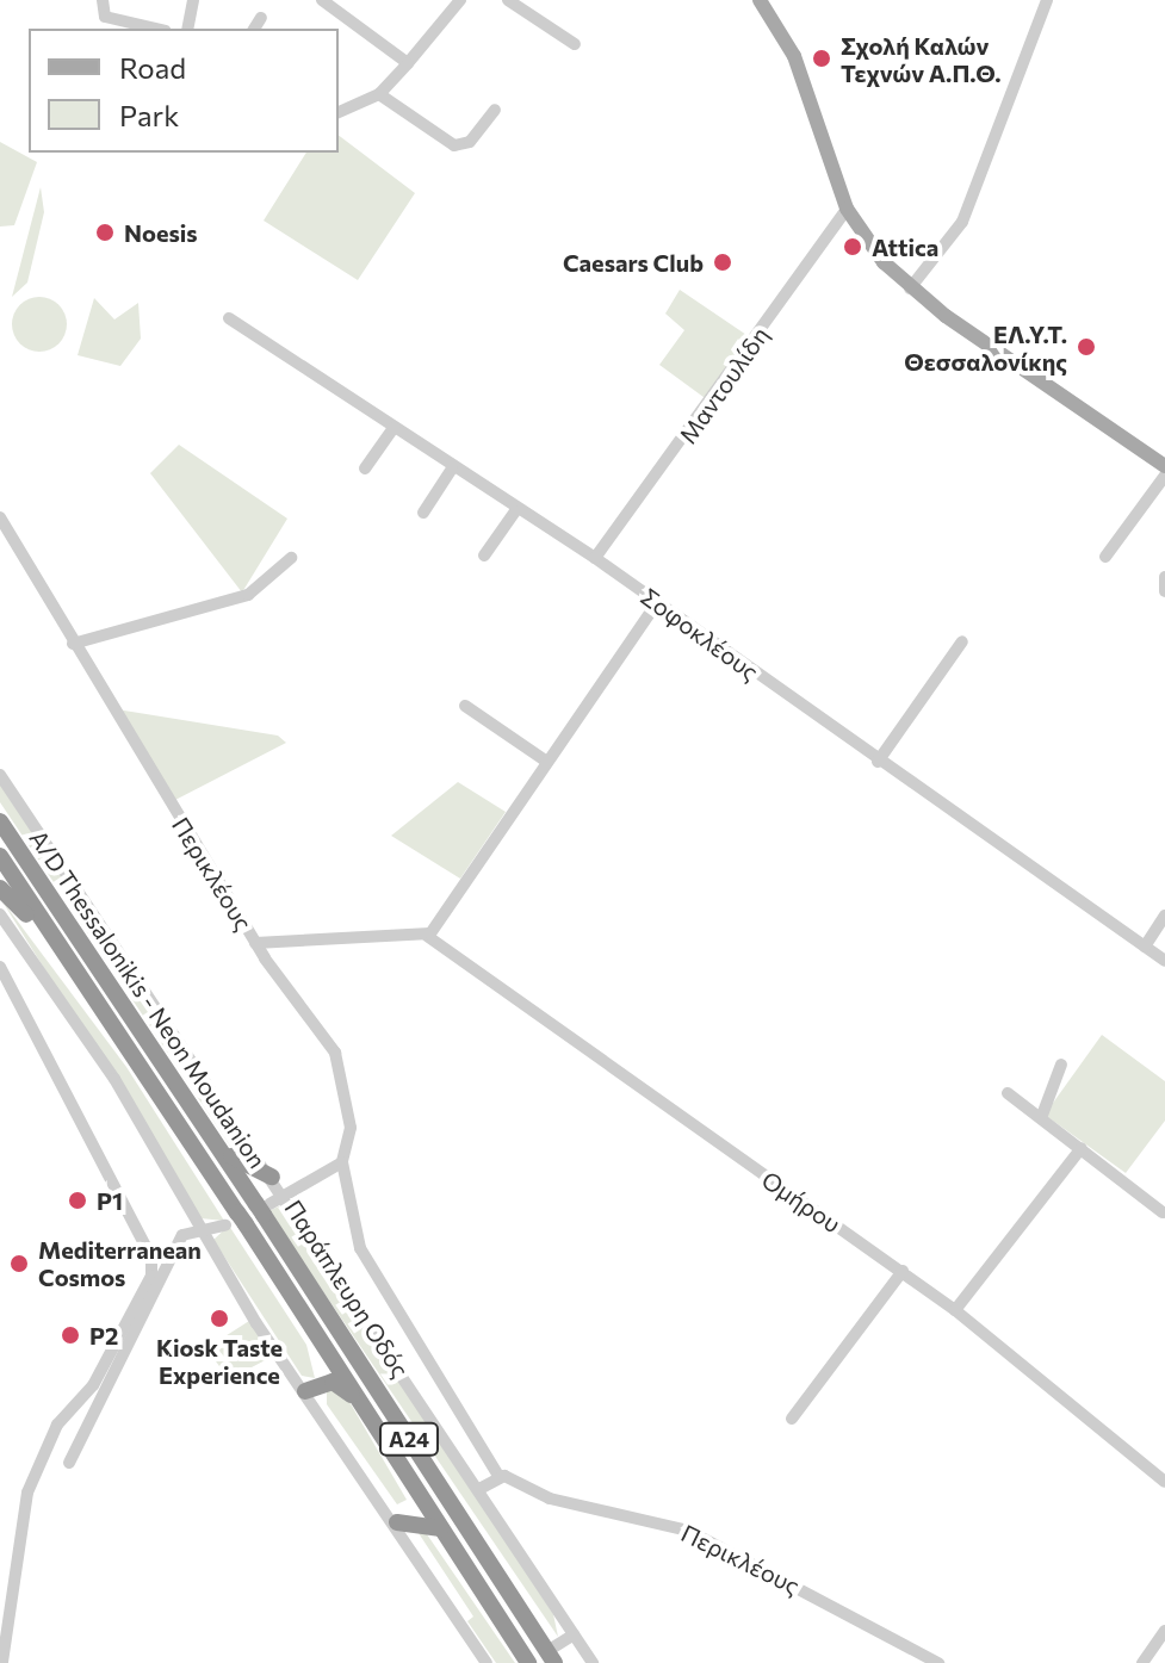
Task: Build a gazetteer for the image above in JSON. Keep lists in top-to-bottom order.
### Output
{
  "streets": {
    "highway": ["A/D Thessalonikis - Neon Moudanion", "Α24"],
    "street": [
      "Μαντουλίδη",
      "Σοφοκλέους",
      "Περικλέους",
      "Ομήρου",
      "Παράπλευρη Οδός"
    ]
  },
  "crossings": [
    ["Μαντουλίδη", "Σοφοκλέους"],
    ["A/D Thessalonikis - Neon Moudanion", "Α24"]
  ],
  "places": [
    "Σχολή Καλών Τεχνών Α.Π.Θ.",
    "Noesis",
    "Attica",
    "Caesars Club",
    "ΕΛ.Υ.Τ. Θεσσαλονίκης",
    "P1",
    "Mediterranean Cosmos",
    "Kiosk Taste Experience",
    "P2"
  ],
  "legend": ["Road", "Park"]
}
